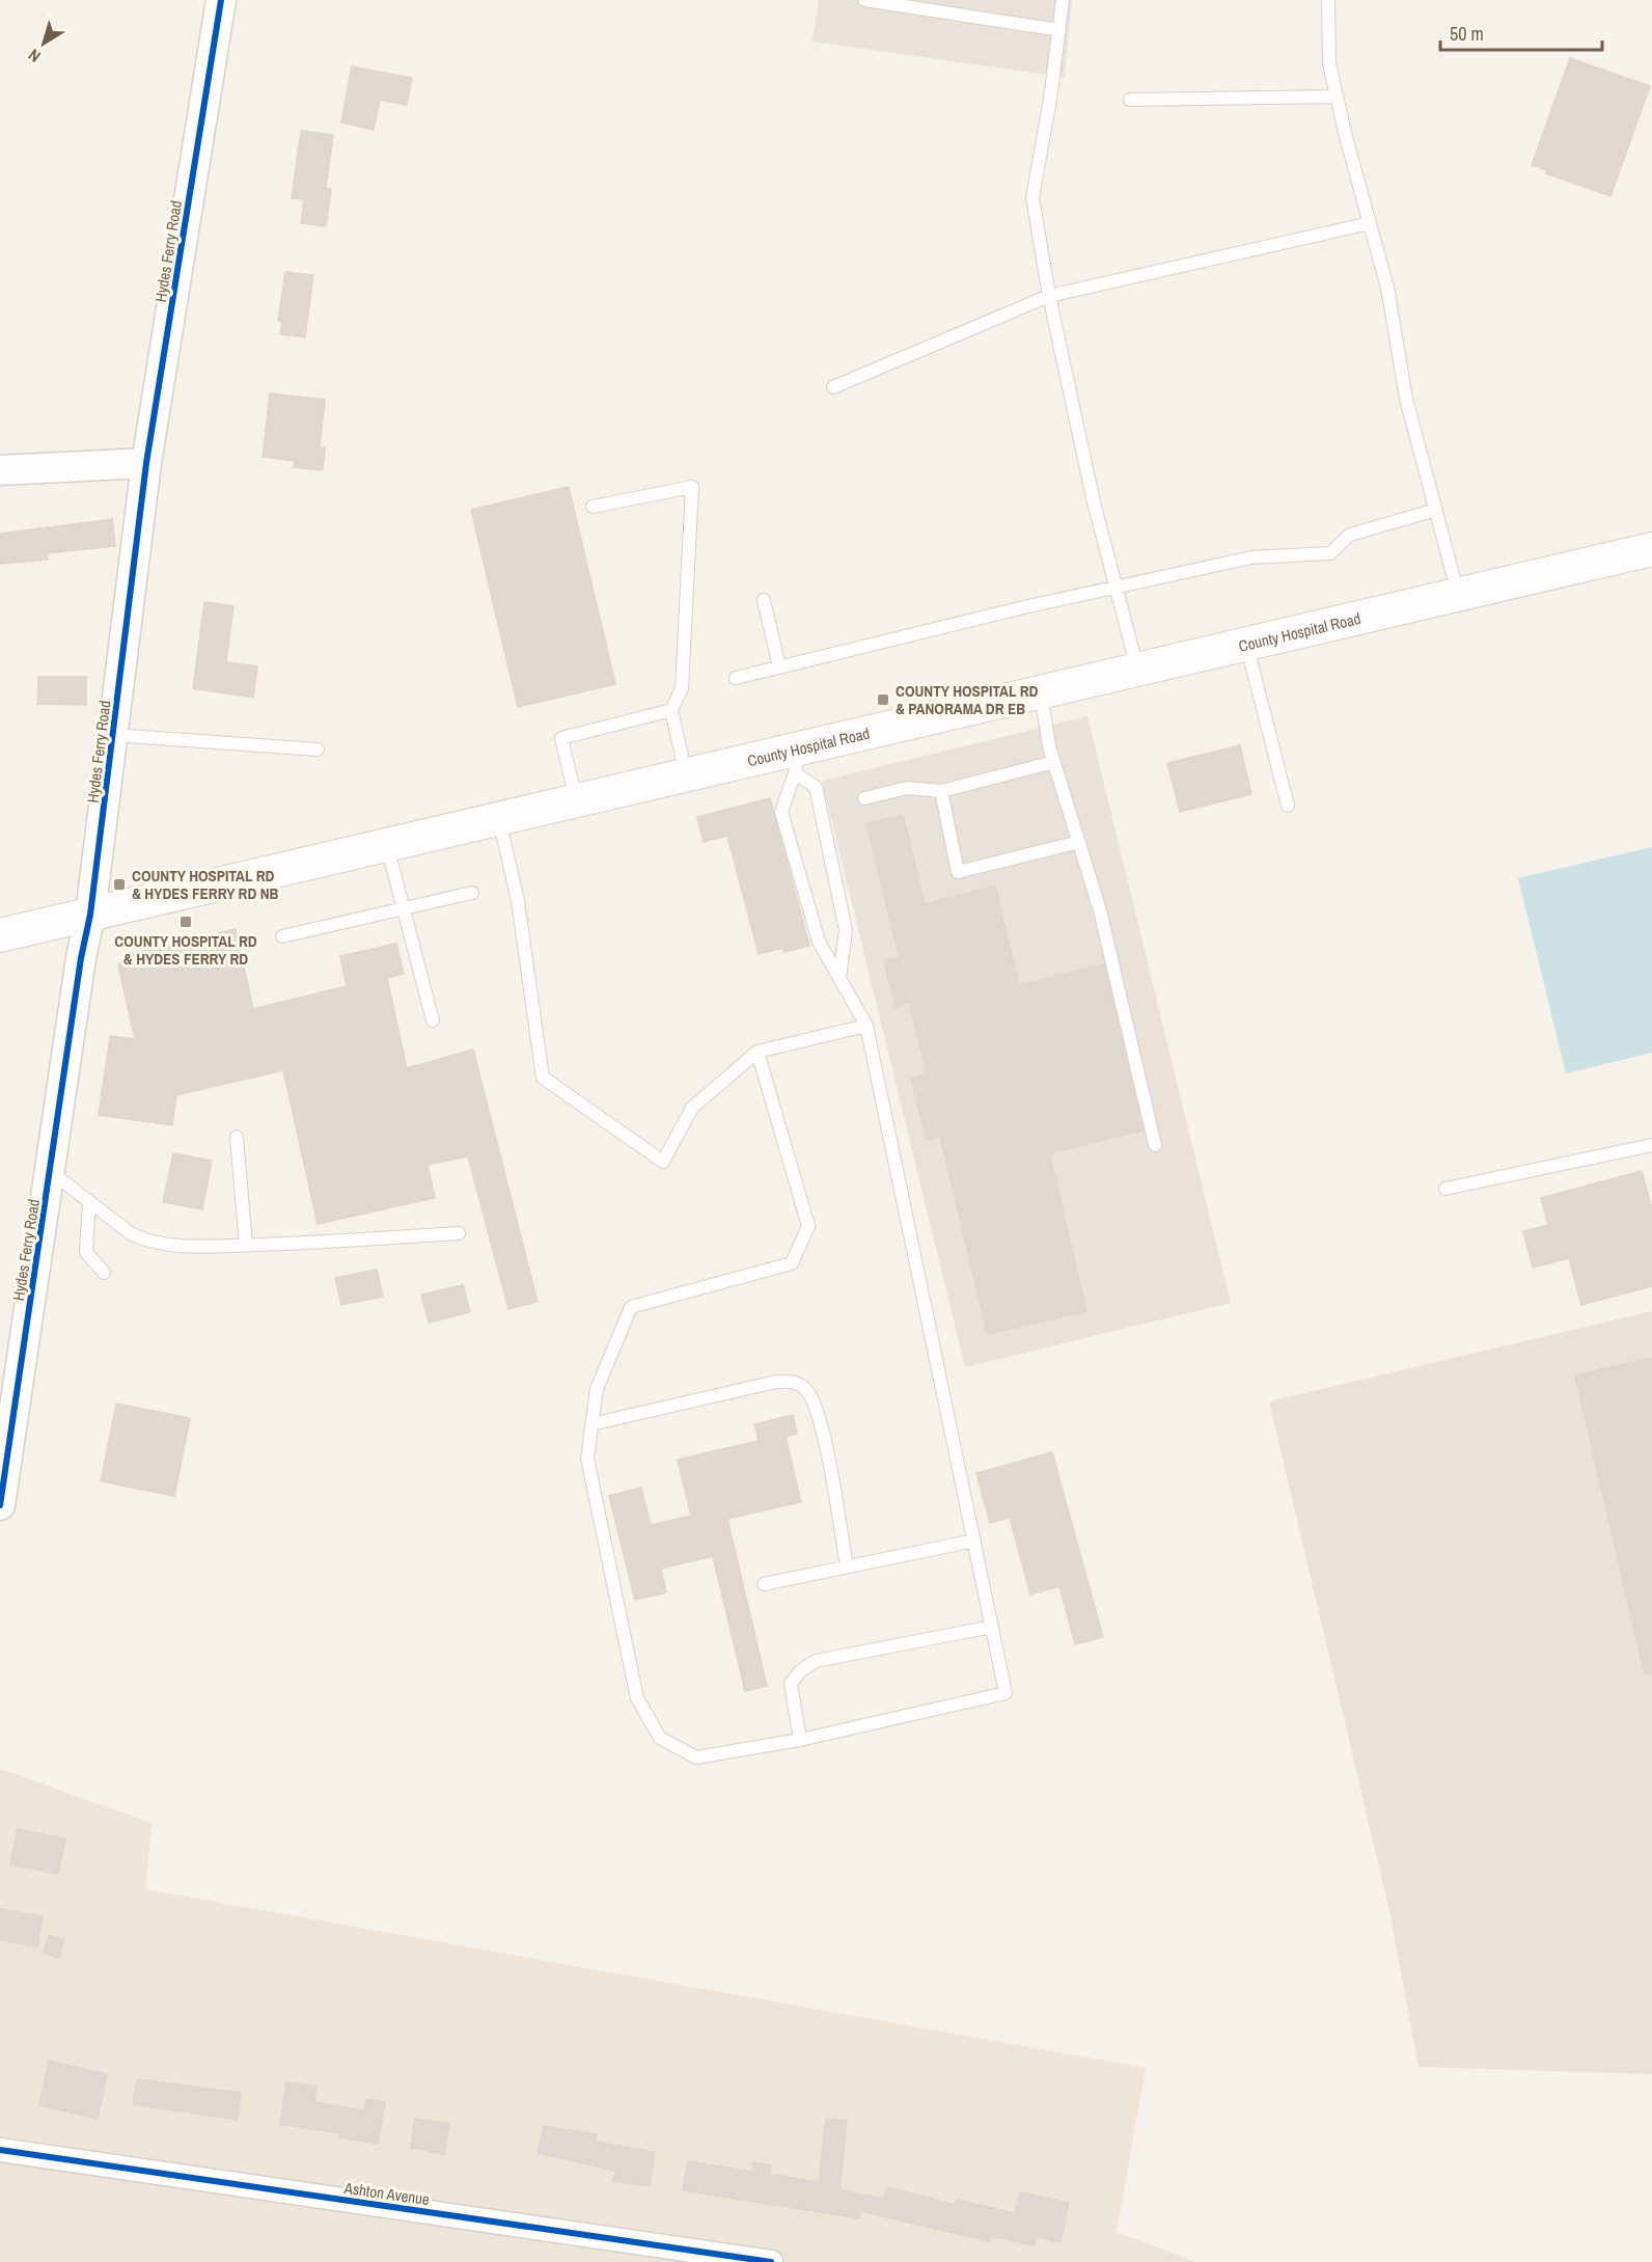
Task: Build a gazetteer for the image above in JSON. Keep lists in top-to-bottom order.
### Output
{
  "streets": {
    "main road": ["County Hospital Road"],
    "street": ["Hydes Ferry Road", "Ashton Avenue"]
  },
  "crossings": [
    ["Hydes Ferry Road", "County Hospital Road"]
  ],
  "places": {
    "transit": ["COUNTY HOSPITAL RD & PANORAMA DR EB", "COUNTY HOSPITAL RD & HYDES FERRY RD NB", "COUNTY HOSPITAL RD & HYDES FERRY RD"]
  },
  "scale_bar": "50 m",
  "north": "bottom left"
}
